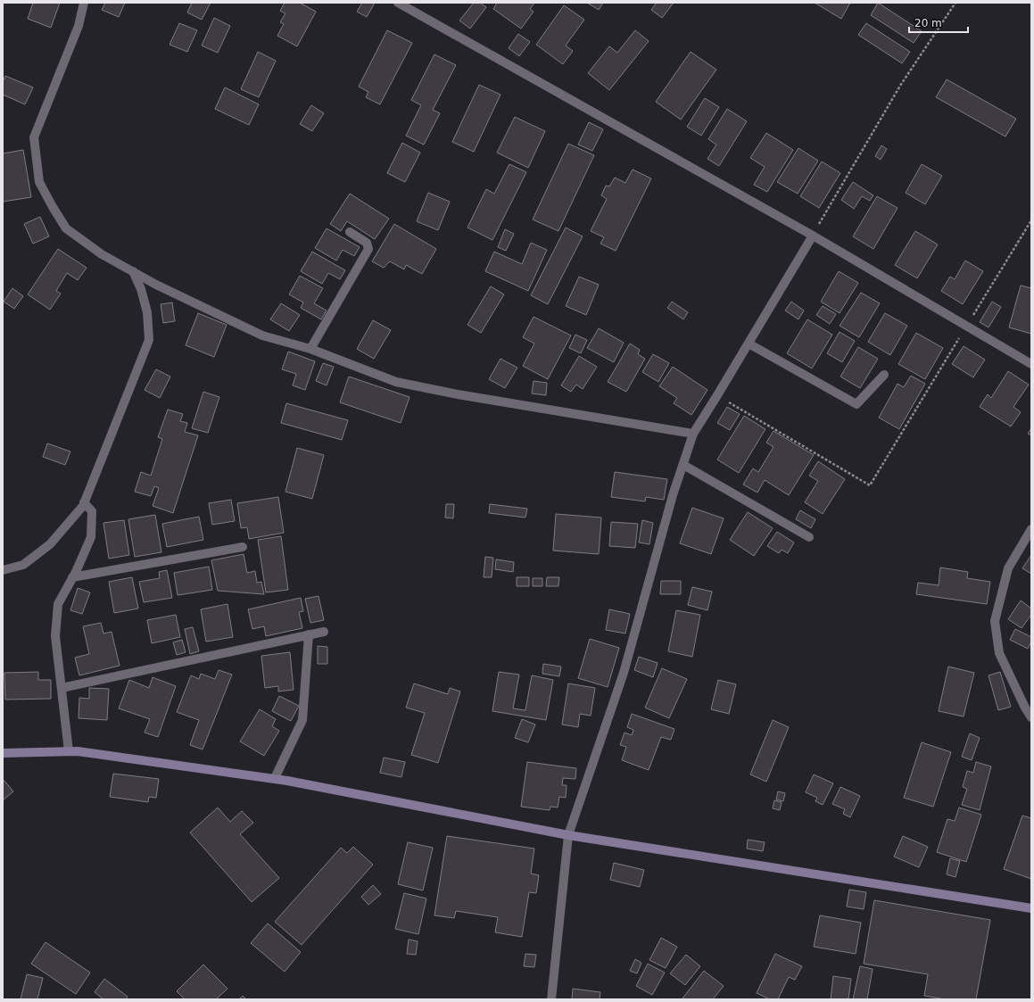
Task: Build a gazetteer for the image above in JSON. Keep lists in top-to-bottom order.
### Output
{
  "scale_bar": "20 m"
}
